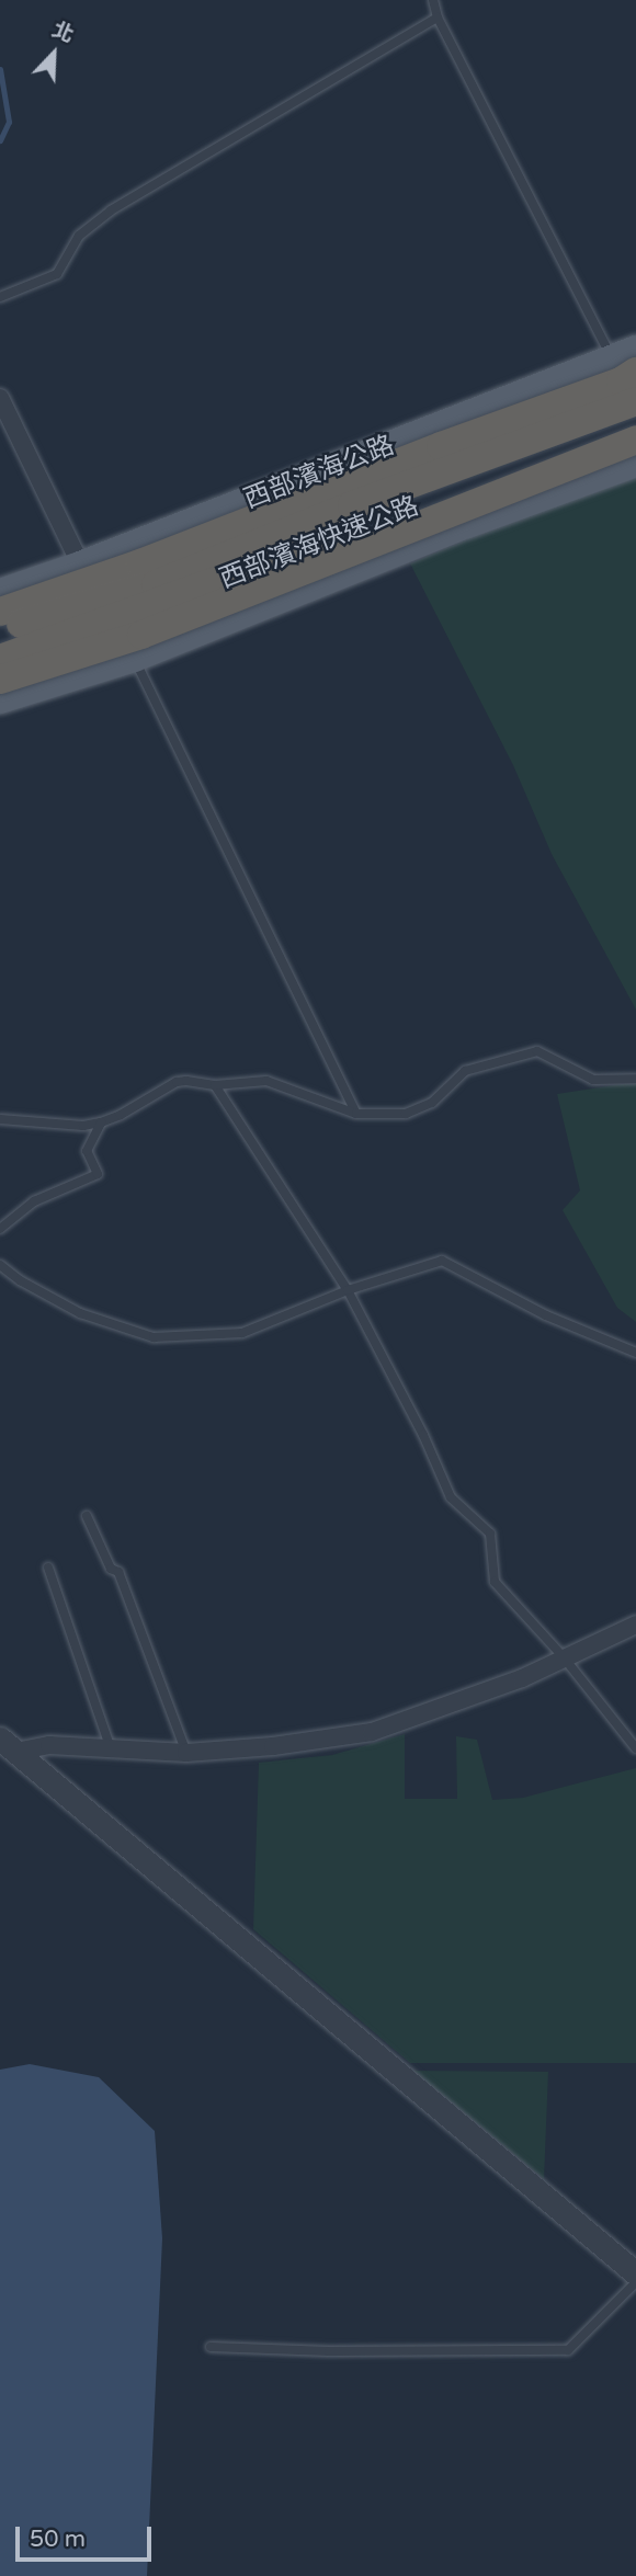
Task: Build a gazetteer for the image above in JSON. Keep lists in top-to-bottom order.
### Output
{
  "streets": {
    "highway": ["西部濱海快速公路"],
    "main road": ["西部濱海公路"]
  },
  "scale_bar": "50 m",
  "north": "top right"
}
